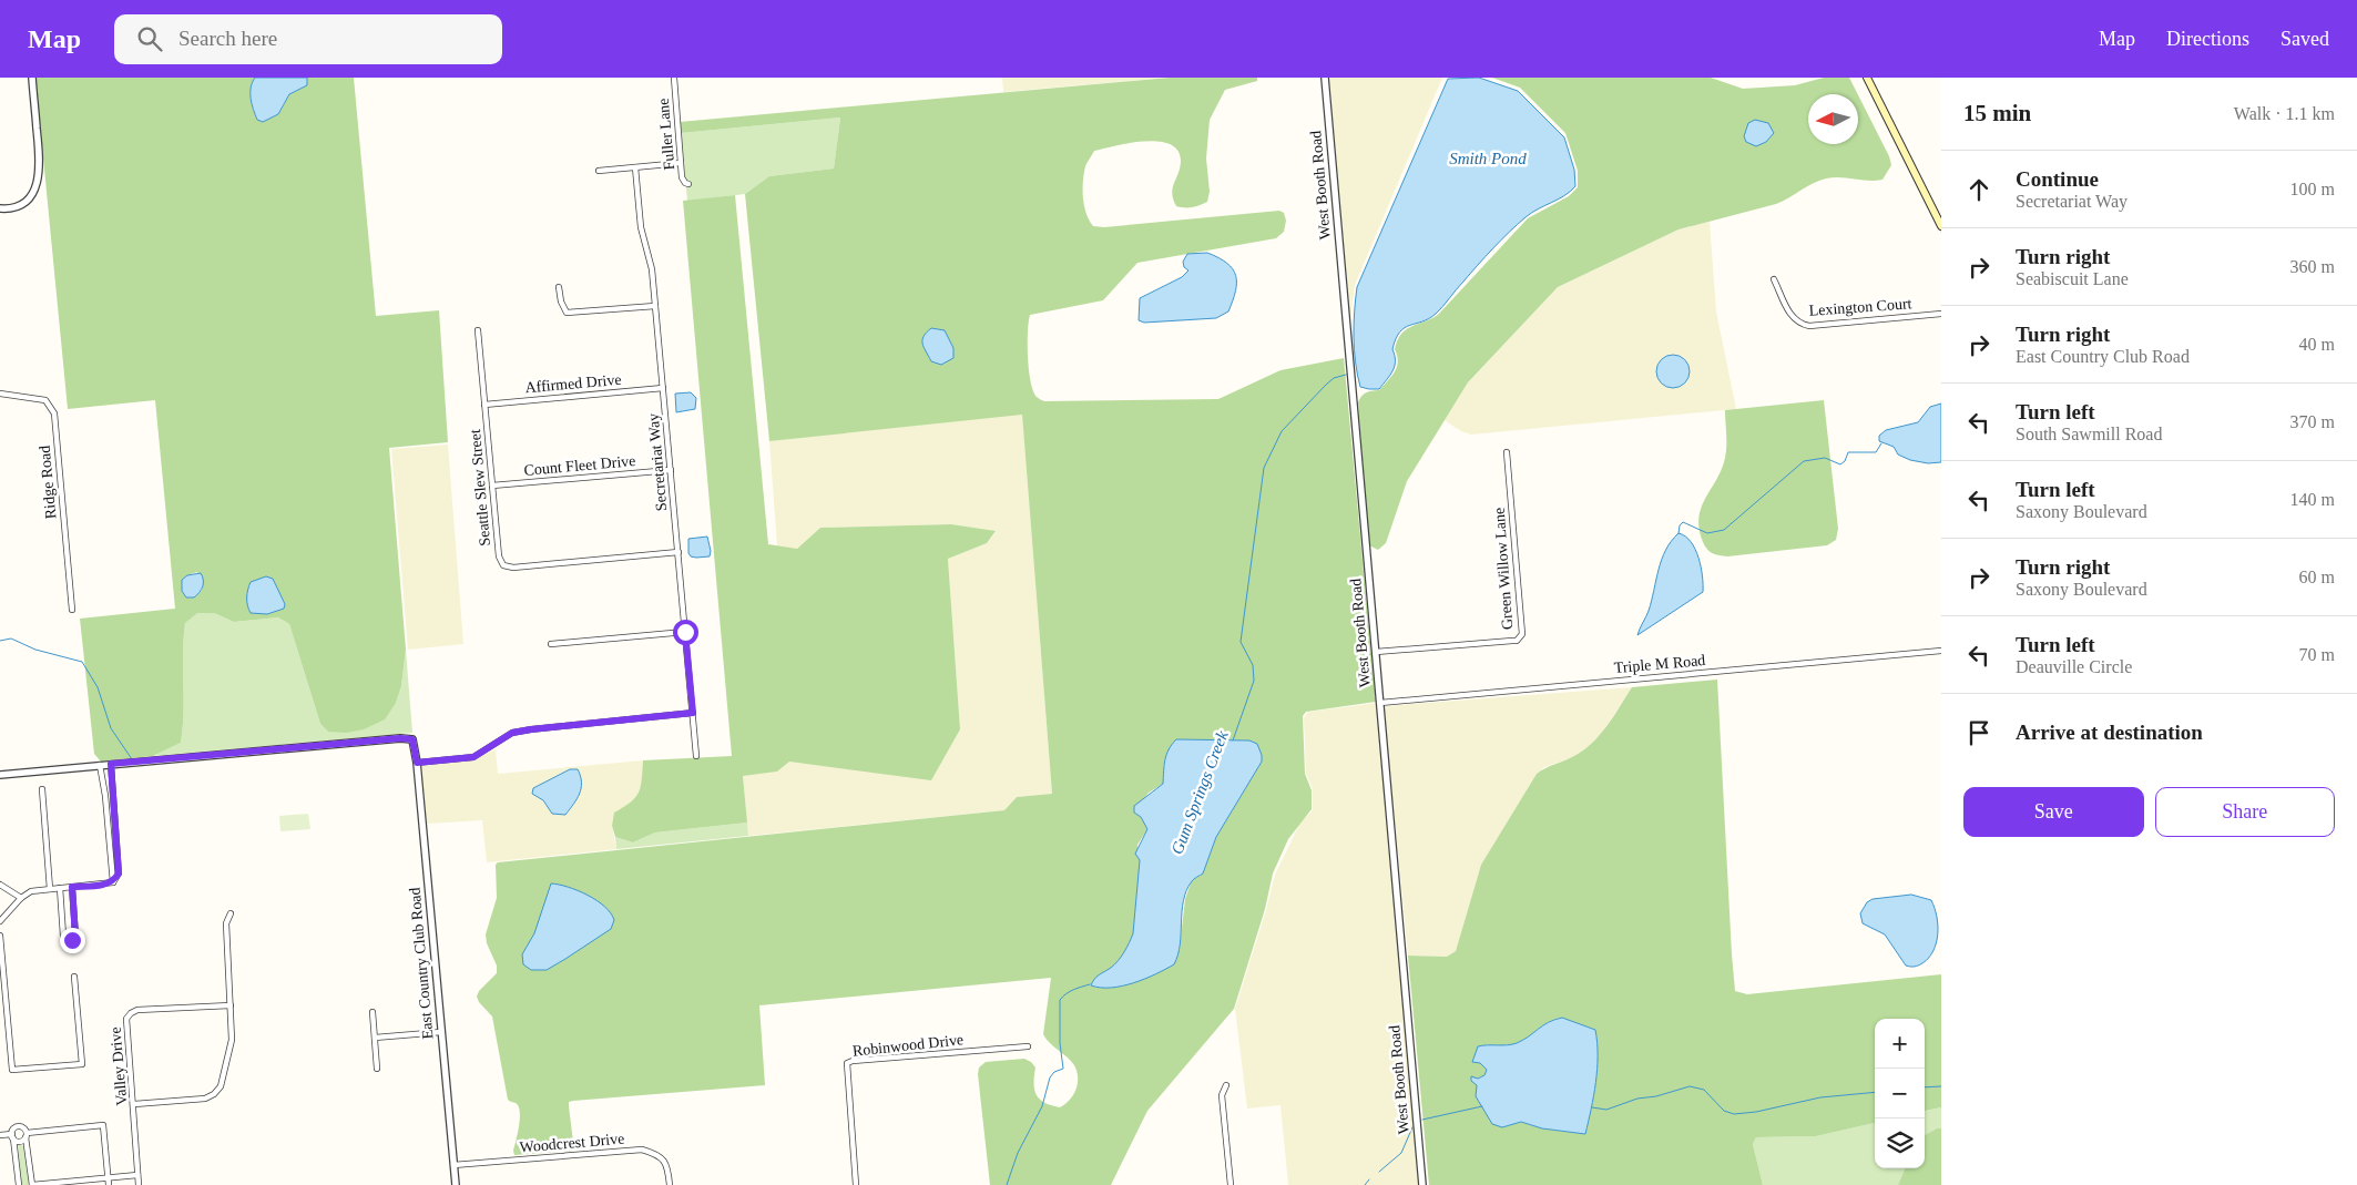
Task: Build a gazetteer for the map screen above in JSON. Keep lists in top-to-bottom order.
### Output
{
  "streets": {
    "street": [
      "Fuller Lane",
      "West Booth Road",
      "Lexington Court",
      "Affirmed Drive",
      "Secretariat Way",
      "Count Fleet Drive",
      "Ridge Road",
      "Seattle Slew Street",
      "Green Willow Lane",
      "Triple M Road",
      "East Country Club Road",
      "Robinwood Drive",
      "Valley Drive",
      "Woodcrest Drive"
    ]
  },
  "crossings": [
    ["West Booth Road", "Green Willow Lane"],
    ["West Booth Road", "Triple M Road"],
    ["Affirmed Drive", "Secretariat Way"],
    ["Affirmed Drive", "Seattle Slew Street"],
    ["Secretariat Way", "Count Fleet Drive"],
    ["Secretariat Way", "Seattle Slew Street"],
    ["Count Fleet Drive", "Seattle Slew Street"],
    ["East Country Club Road", "Woodcrest Drive"]
  ],
  "water": ["Smith Pond", "Gum Springs Creek"],
  "north": "left",
  "page": {
    "header": "Map",
    "search": "Search here",
    "nav": ["Map", "Directions", "Saved"],
    "heading": ["15 min", "Walk · 1.1 km"],
    "list": [
      ["Continue", "Secretariat Way", "100 m"],
      ["Turn right", "Seabiscuit Lane", "360 m"],
      ["Turn right", "East Country Club Road", "40 m"],
      ["Turn left", "South Sawmill Road", "370 m"],
      ["Turn left", "Saxony Boulevard", "140 m"],
      ["Turn right", "Saxony Boulevard", "60 m"],
      ["Turn left", "Deauville Circle", "70 m"],
      "Arrive at destination"
    ],
    "buttons": ["Save", "Share"],
    "map_buttons": ["+", "−"]
  }
}
